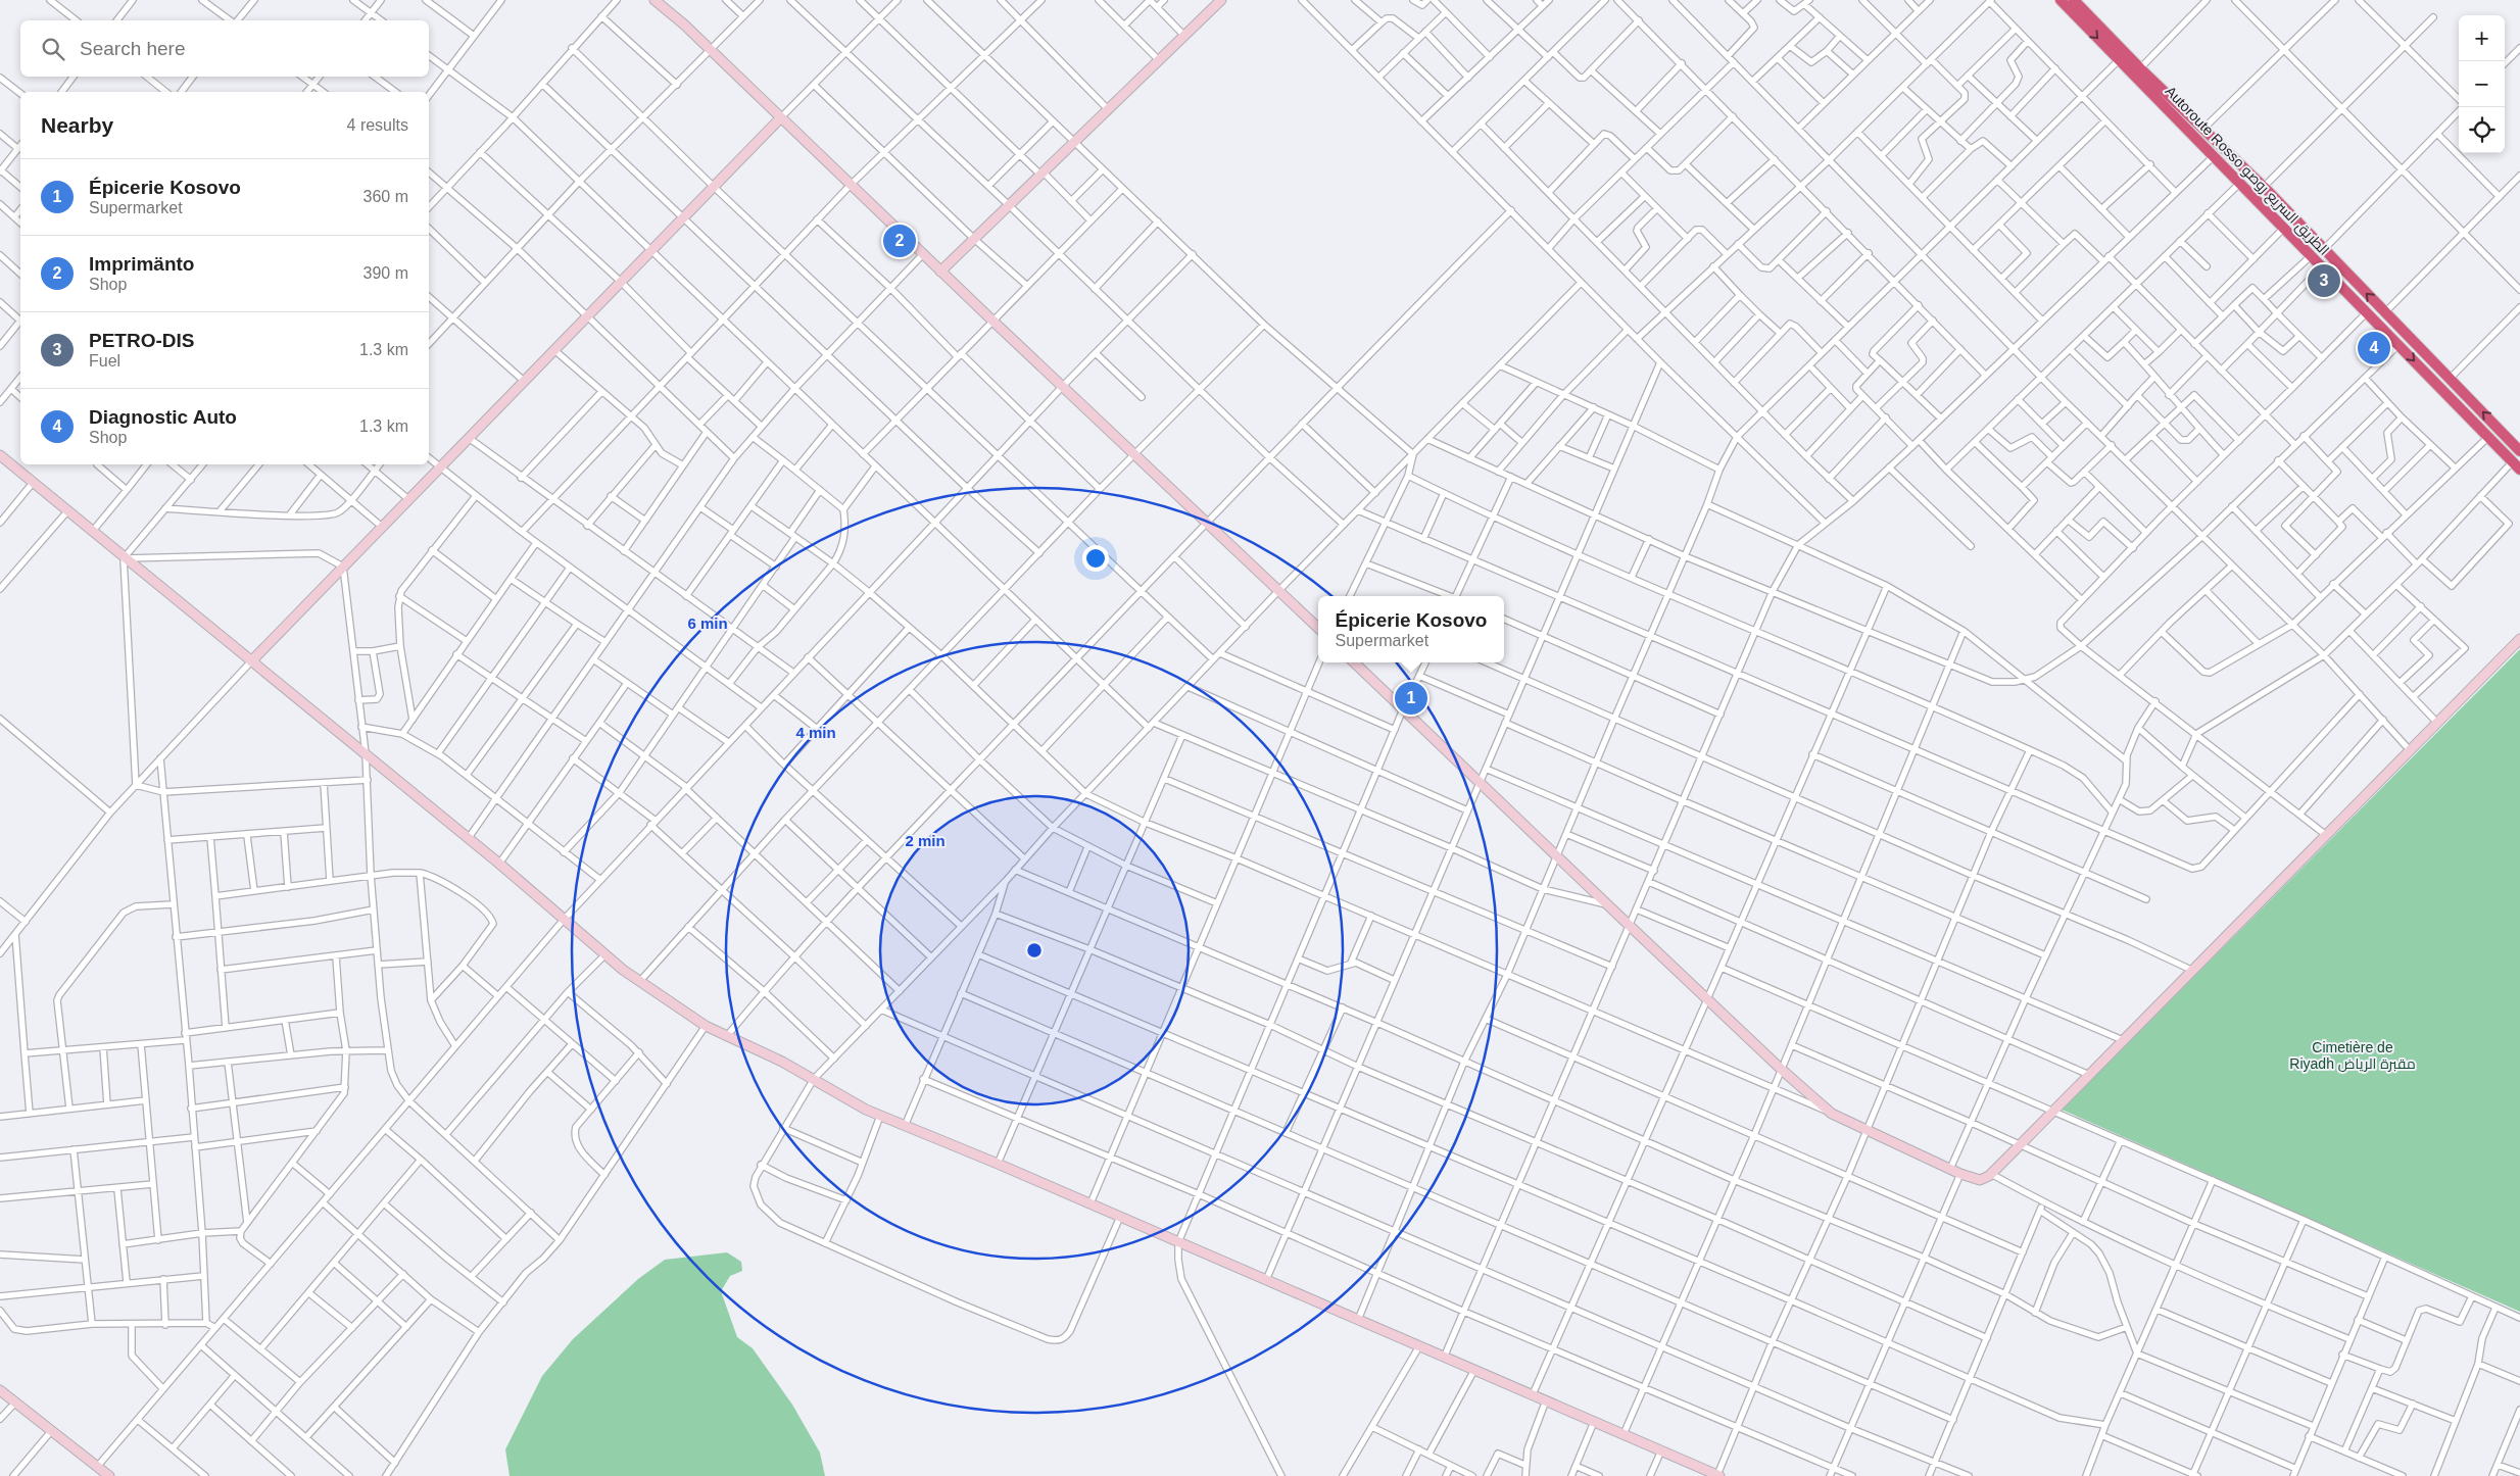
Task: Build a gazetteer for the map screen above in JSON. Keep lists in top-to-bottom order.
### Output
{
  "streets": {
    "highway": ["Autoroute Rosso الطريق السريع روصو"]
  },
  "parks": ["Cimetière de Riyadh مقبرة الرياض"],
  "page": {
    "map_buttons": ["+", "−"],
    "search": "Search here",
    "heading": ["Nearby", "4 results"],
    "list": [
      {
        "mark": "1",
        "name": "Épicerie Kosovo",
        "note": "Supermarket",
        "value": "360 m"
      },
      {
        "mark": "2",
        "name": "Imprimänto",
        "note": "Shop",
        "value": "390 m"
      },
      {
        "mark": "3",
        "name": "PETRO-DIS",
        "note": "Fuel",
        "value": "1.3 km"
      },
      {
        "mark": "4",
        "name": "Diagnostic Auto",
        "note": "Shop",
        "value": "1.3 km"
      }
    ],
    "pins": [
      "2",
      "3",
      "4",
      "1"
    ],
    "popup": ["Épicerie Kosovo", "Supermarket"]
  },
  "rings": ["6 min", "4 min", "2 min"]
}
